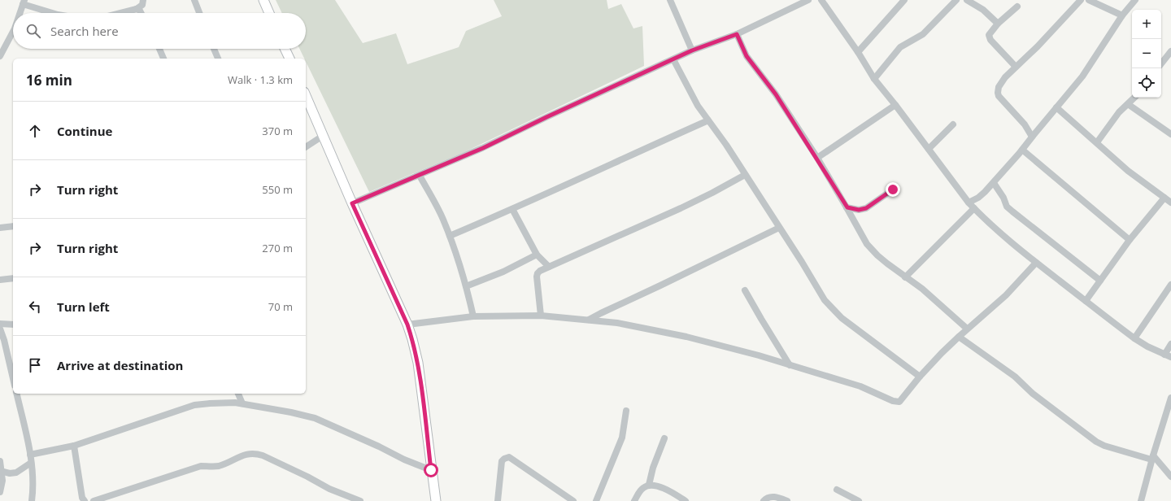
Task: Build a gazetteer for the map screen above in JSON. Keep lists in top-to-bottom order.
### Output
{
  "page": {
    "map_buttons": ["+", "−"],
    "search": "Search here",
    "heading": ["16 min", "Walk · 1.3 km"],
    "list": [
      ["Continue", "370 m"],
      ["Turn right", "550 m"],
      ["Turn right", "270 m"],
      ["Turn left", "70 m"],
      "Arrive at destination"
    ]
  }
}
